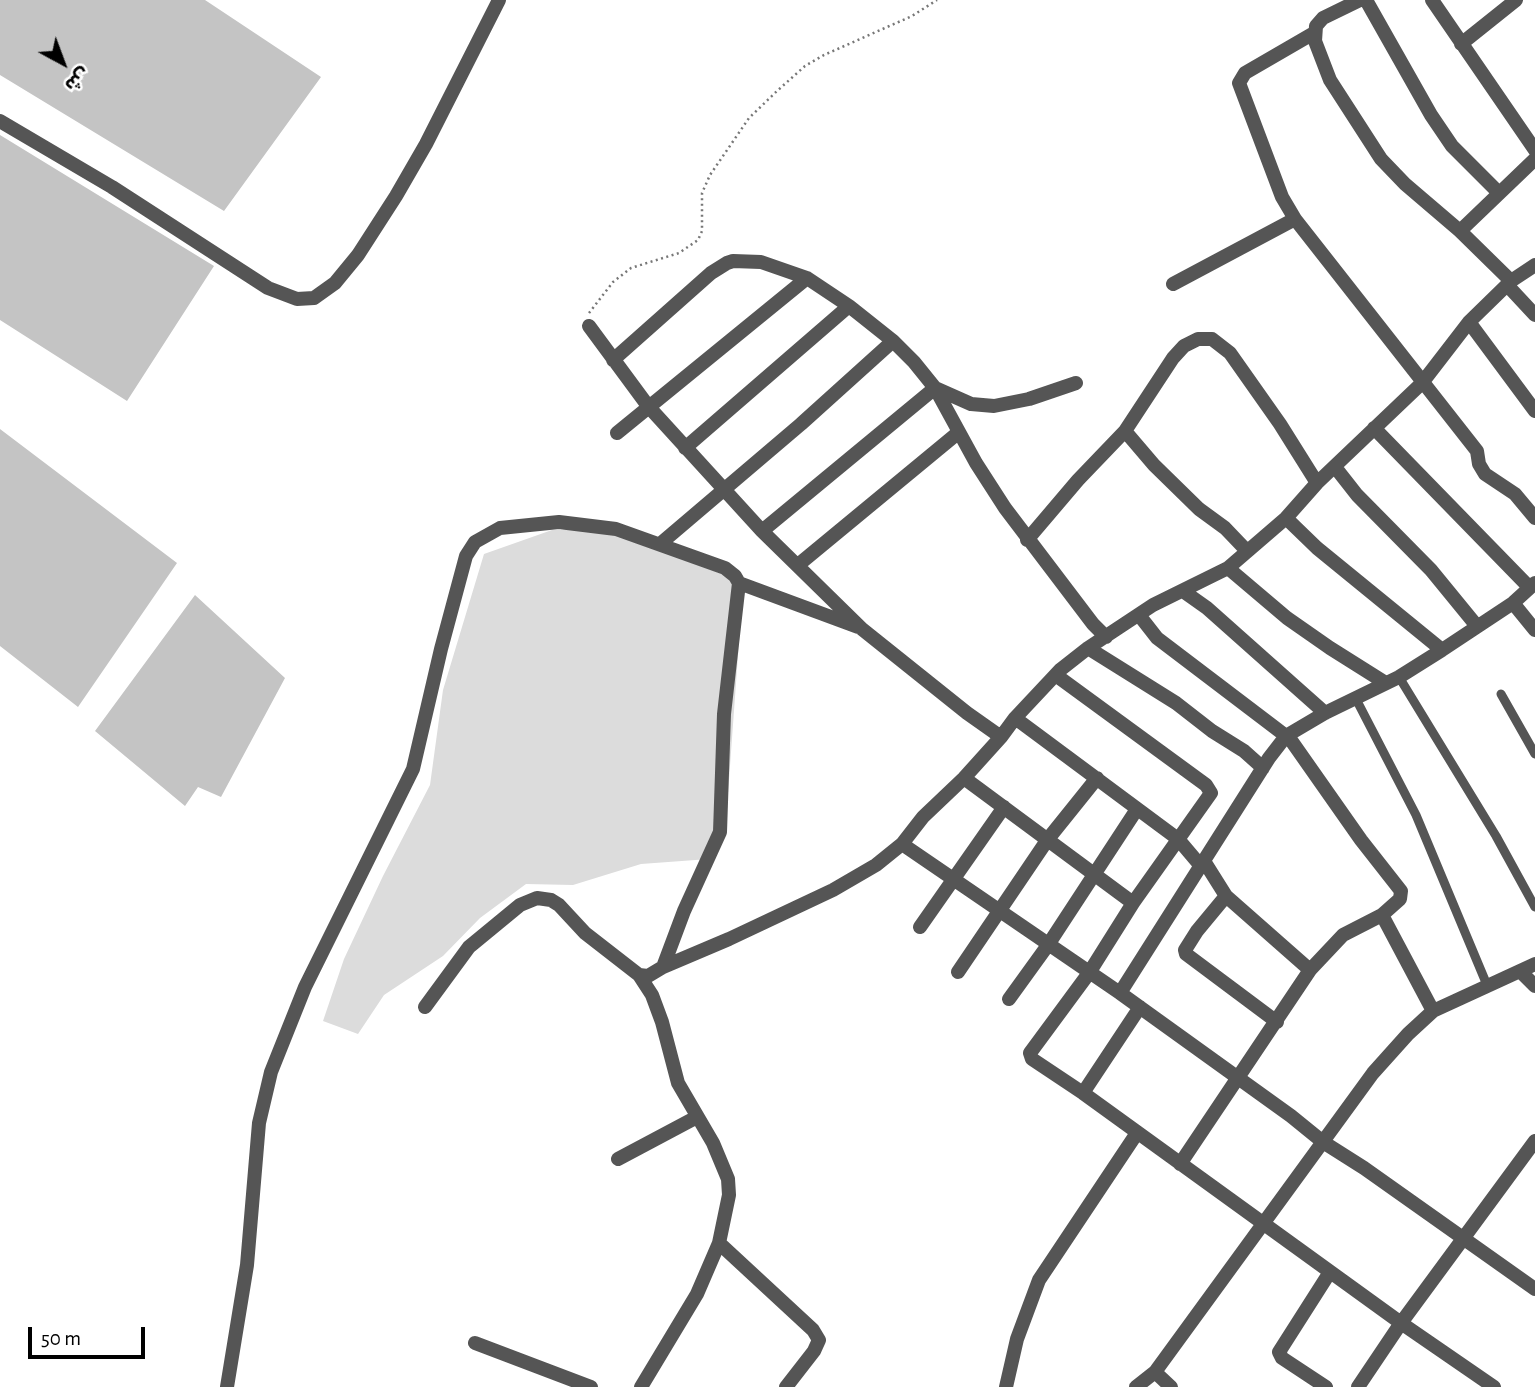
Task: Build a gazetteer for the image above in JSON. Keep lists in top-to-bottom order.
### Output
{
  "scale_bar": "50 m",
  "north": "bottom right"
}
